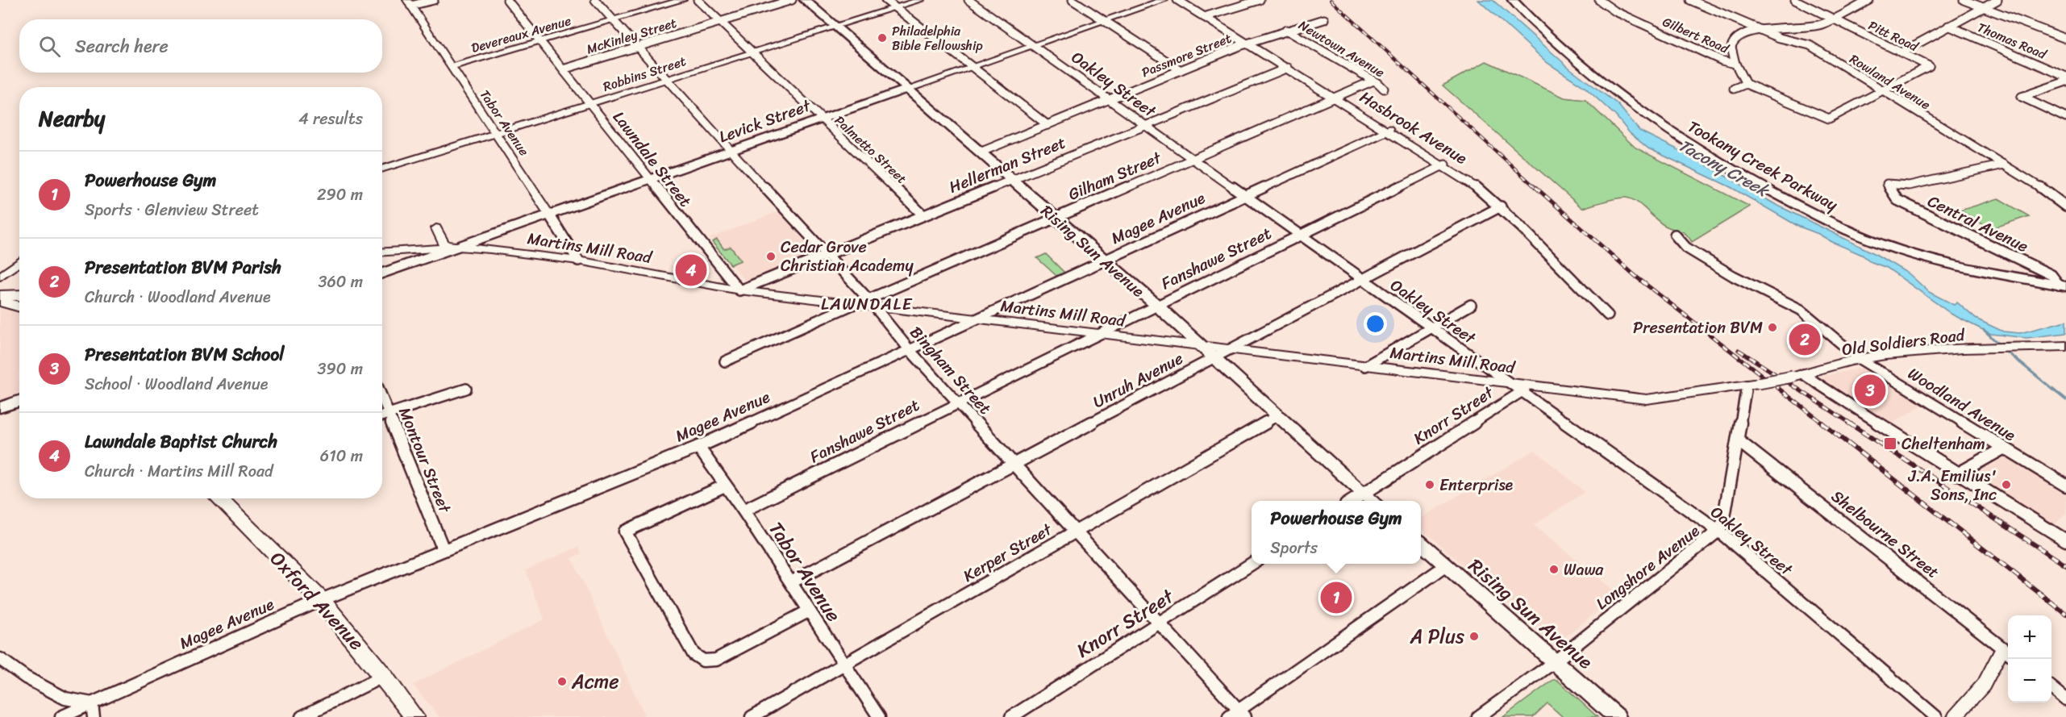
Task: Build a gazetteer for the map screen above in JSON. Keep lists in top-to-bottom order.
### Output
{
  "streets": {
    "main road": [
      "Levick Street",
      "Tookany Creek Parkway",
      "Rising Sun Avenue",
      "Oxford Avenue"
    ],
    "street": [
      "Devereaux Avenue",
      "Gilbert Road",
      "McKinley Street",
      "Pitt Road",
      "Thomas Road",
      "Newtown Avenue",
      "Passmore Street",
      "Robbins Street",
      "Rowland Avenue",
      "Oakley Street",
      "Tabor Avenue",
      "Hasbrook Avenue",
      "Palmetto Street",
      "Lawndale Street",
      "Hellerman Street",
      "Gilham Street",
      "Magee Avenue",
      "Central Avenue",
      "Martins Mill Road",
      "Fanshawe Street",
      "Old Soldiers Road",
      "Bingham Street",
      "Unruh Avenue",
      "Woodland Avenue",
      "Knorr Street",
      "Montour Street",
      "Shelbourne Street",
      "Kerper Street",
      "Longshore Avenue"
    ]
  },
  "crossings": [
    ["Devereaux Avenue", "Tabor Avenue"],
    ["Devereaux Avenue", "Lawndale Street"],
    ["Devereaux Avenue", "Bingham Street"],
    ["McKinley Street", "Palmetto Street"],
    ["McKinley Street", "Lawndale Street"],
    ["McKinley Street", "Bingham Street"],
    ["Pitt Road", "Rowland Avenue"],
    ["Newtown Avenue", "Passmore Street"],
    ["Newtown Avenue", "Gilham Street"],
    ["Passmore Street", "Oakley Street"],
    ["Passmore Street", "Hasbrook Avenue"],
    ["Passmore Street", "Rising Sun Avenue"],
    ["Robbins Street", "Tabor Avenue"],
    ["Robbins Street", "Palmetto Street"],
    ["Robbins Street", "Lawndale Street"],
    ["Robbins Street", "Rising Sun Avenue"],
    ["Robbins Street", "Bingham Street"],
    ["Rowland Avenue", "Central Avenue"],
    ["Oakley Street", "Levick Street"],
    ["Oakley Street", "Hellerman Street"],
    ["Oakley Street", "Gilham Street"],
    ["Oakley Street", "Magee Avenue"],
    ["Oakley Street", "Martins Mill Road"],
    ["Oakley Street", "Fanshawe Street"],
    ["Oakley Street", "Unruh Avenue"],
    ["Oakley Street", "Knorr Street"],
    ["Oakley Street", "Longshore Avenue"],
    ["Levick Street", "Tabor Avenue"],
    ["Levick Street", "Palmetto Street"],
    ["Levick Street", "Lawndale Street"],
    ["Levick Street", "Martins Mill Road"],
    ["Levick Street", "Rising Sun Avenue"],
    ["Levick Street", "Bingham Street"],
    ["Tabor Avenue", "Magee Avenue"],
    ["Tabor Avenue", "Martins Mill Road"],
    ["Tabor Avenue", "Fanshawe Street"],
    ["Tabor Avenue", "Unruh Avenue"],
    ["Tabor Avenue", "Kerper Street"],
    ["Hasbrook Avenue", "Hellerman Street"],
    ["Hasbrook Avenue", "Gilham Street"],
    ["Hasbrook Avenue", "Magee Avenue"],
    ["Hasbrook Avenue", "Fanshawe Street"],
    ["Hasbrook Avenue", "Unruh Avenue"],
    ["Palmetto Street", "Hellerman Street"],
    ["Lawndale Street", "Hellerman Street"],
    ["Lawndale Street", "Martins Mill Road"],
    ["Hellerman Street", "Martins Mill Road"],
    ["Hellerman Street", "Rising Sun Avenue"],
    ["Hellerman Street", "Bingham Street"],
    ["Tookany Creek Parkway", "Central Avenue"],
    ["Gilham Street", "Rising Sun Avenue"],
    ["Gilham Street", "Bingham Street"],
    ["Magee Avenue", "Martins Mill Road"],
    ["Magee Avenue", "Rising Sun Avenue"],
    ["Magee Avenue", "Bingham Street"],
    ["Magee Avenue", "Montour Street"],
    ["Magee Avenue", "Oxford Avenue"],
    ["Martins Mill Road", "Rising Sun Avenue"],
    ["Martins Mill Road", "Fanshawe Street"],
    ["Martins Mill Road", "Old Soldiers Road"],
    ["Martins Mill Road", "Bingham Street"],
    ["Martins Mill Road", "Unruh Avenue"],
    ["Martins Mill Road", "Knorr Street"],
    ["Martins Mill Road", "Longshore Avenue"],
    ["Rising Sun Avenue", "Fanshawe Street"],
    ["Rising Sun Avenue", "Unruh Avenue"],
    ["Rising Sun Avenue", "Knorr Street"],
    ["Rising Sun Avenue", "Kerper Street"],
    ["Rising Sun Avenue", "Longshore Avenue"],
    ["Fanshawe Street", "Bingham Street"],
    ["Old Soldiers Road", "Woodland Avenue"],
    ["Old Soldiers Road", "Longshore Avenue"],
    ["Bingham Street", "Unruh Avenue"],
    ["Bingham Street", "Knorr Street"],
    ["Bingham Street", "Kerper Street"],
    ["Shelbourne Street", "Longshore Avenue"]
  ],
  "districts": ["LAWNDALE"],
  "water": ["Tacony Creek"],
  "places": {
    "other": [
      "Philadelphia Bible Fellowship",
      "Cedar Grove Christian Academy",
      "Presentation BVM",
      "Enterprise",
      "J.A. Emilius' Sons, Inc",
      "Wawa",
      "A Plus",
      "Acme"
    ],
    "transit": ["Cheltenham"]
  },
  "page": {
    "search": "Search here",
    "heading": ["Nearby", "4 results"],
    "list": [
      {
        "mark": "1",
        "name": "Powerhouse Gym",
        "note": "Sports · Glenview Street",
        "value": "290 m"
      },
      {
        "mark": "2",
        "name": "Presentation BVM Parish",
        "note": "Church · Woodland Avenue",
        "value": "360 m"
      },
      {
        "mark": "3",
        "name": "Presentation BVM School",
        "note": "School · Woodland Avenue",
        "value": "390 m"
      },
      {
        "mark": "4",
        "name": "Lawndale Baptist Church",
        "note": "Church · Martins Mill Road",
        "value": "610 m"
      }
    ],
    "pins": [
      "4",
      "2",
      "3",
      "1"
    ],
    "popup": ["Powerhouse Gym", "Sports"],
    "map_buttons": ["+", "−"]
  }
}
